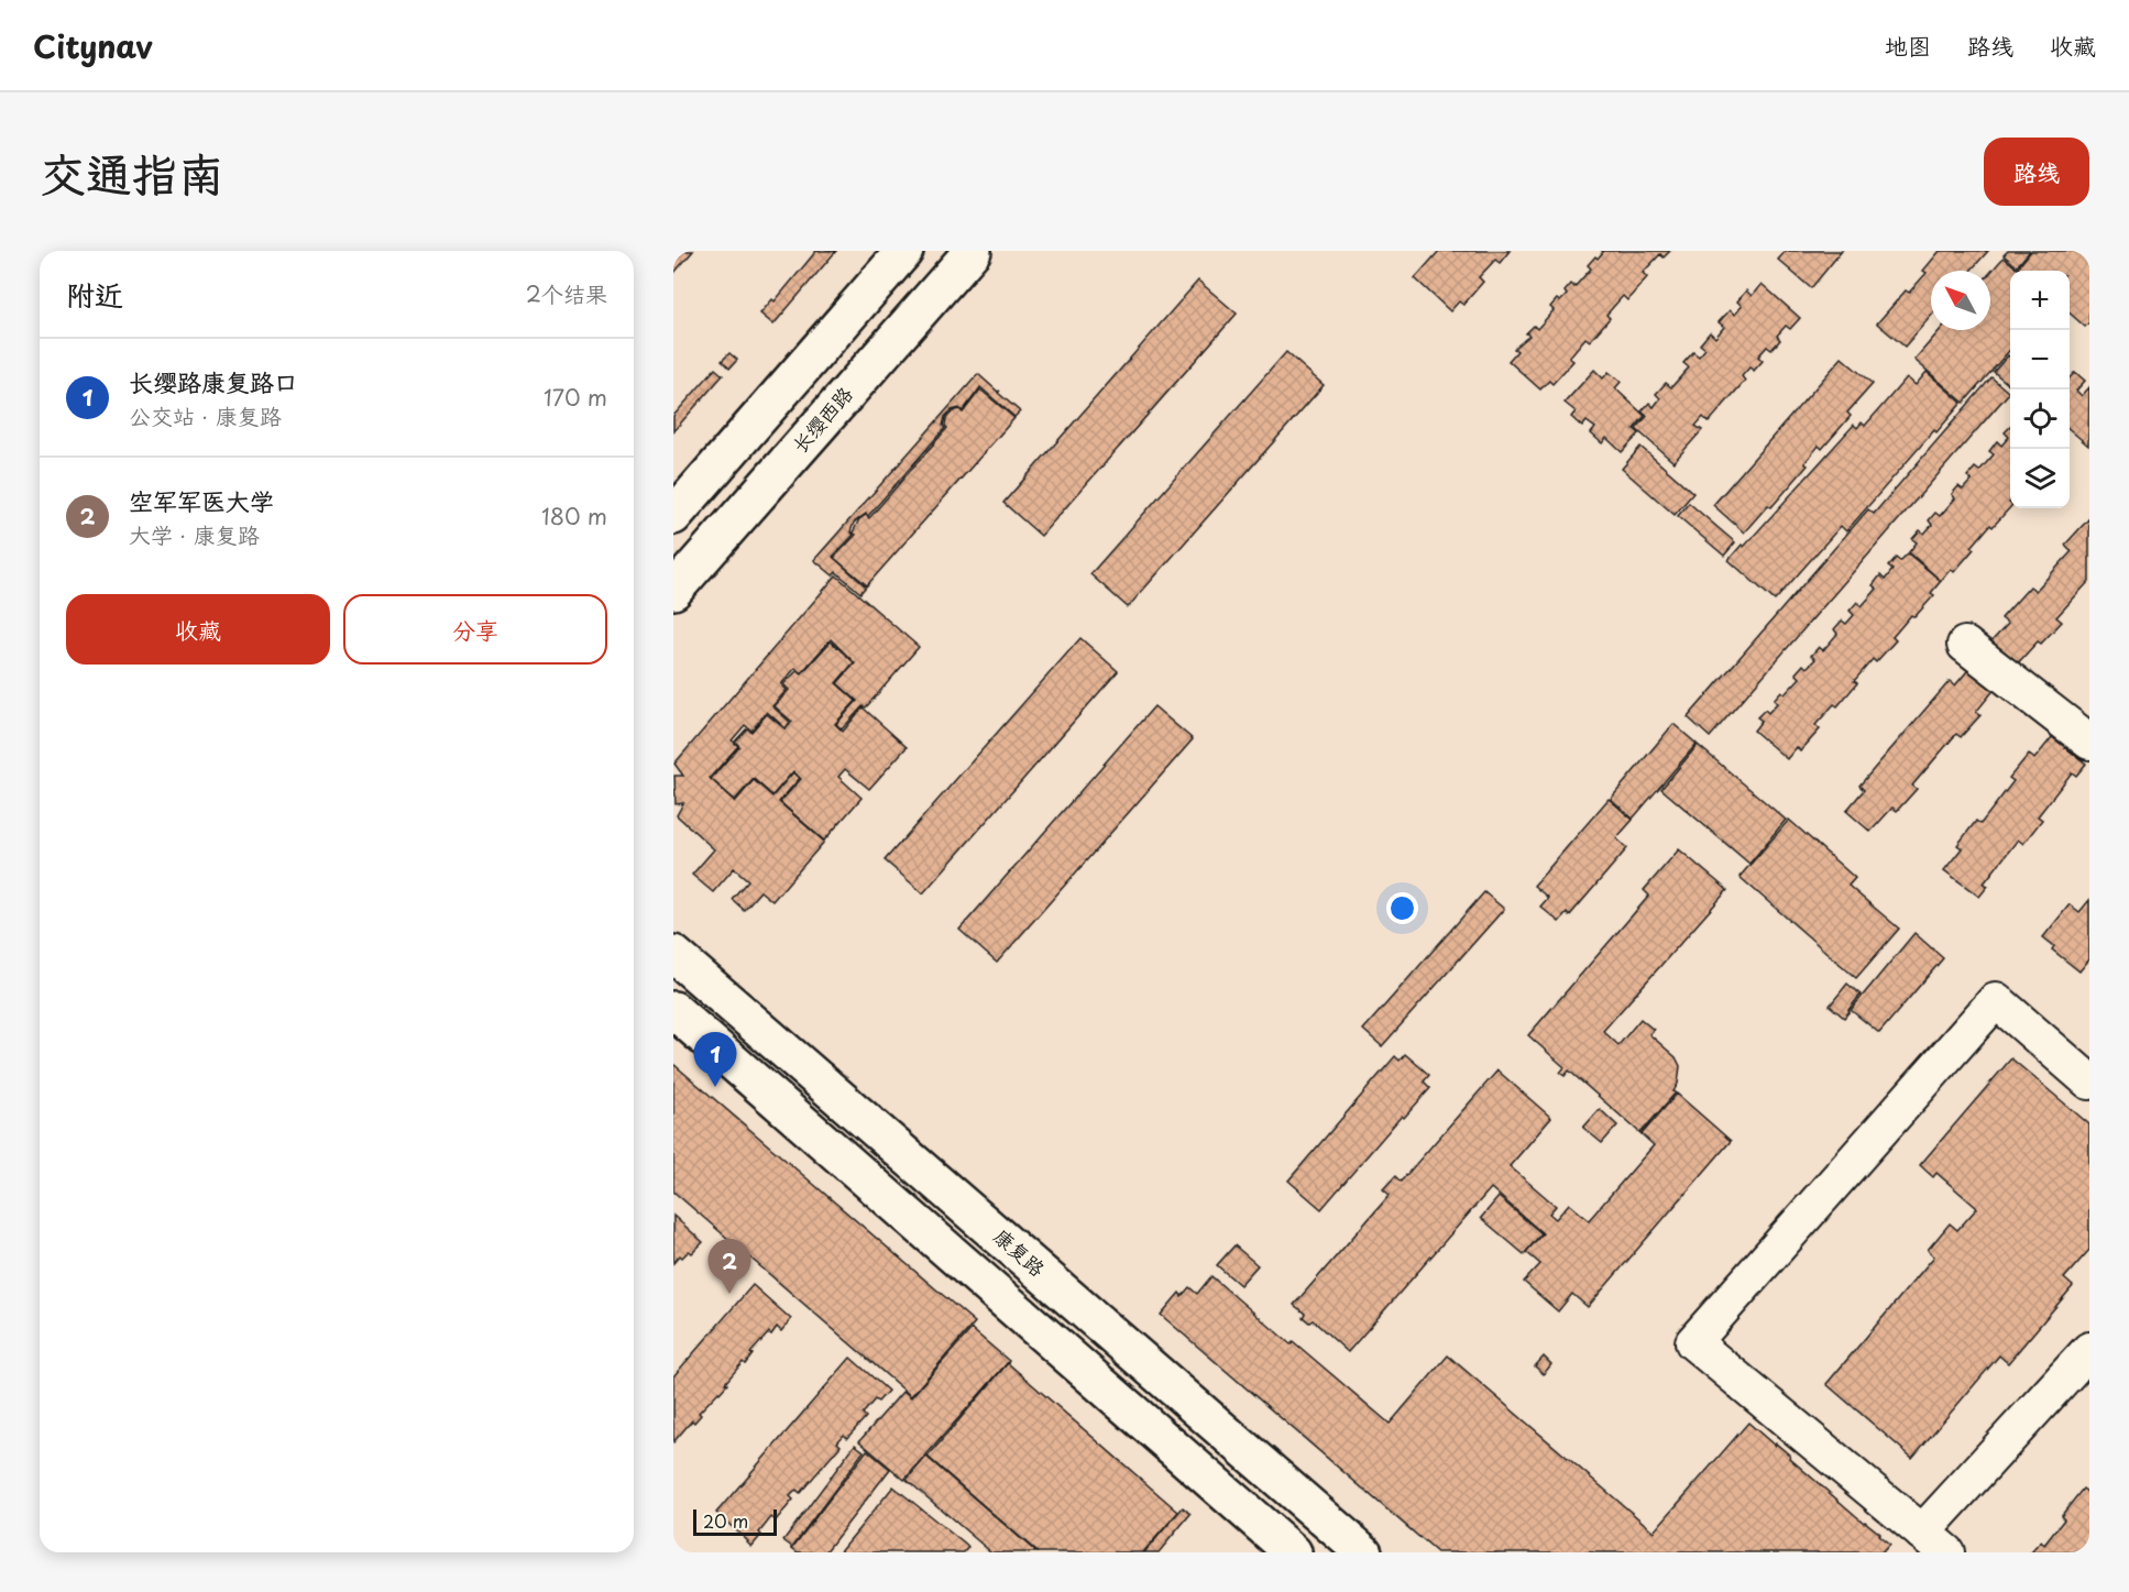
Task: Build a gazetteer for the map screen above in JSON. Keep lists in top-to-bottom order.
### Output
{
  "streets": {
    "main road": ["长缨西路", "康复路"]
  },
  "scale_bar": "20 m",
  "north": "top left",
  "page": {
    "header": "Citynav",
    "nav": ["地图", "路线", "收藏"],
    "title": "交通指南",
    "buttons": [
      "路线",
      ["收藏", "分享"]
    ],
    "heading": ["附近", "2个结果"],
    "map_buttons": ["+", "−"],
    "list": [
      {
        "mark": "1",
        "name": "长缨路康复路口",
        "note": "公交站 · 康复路",
        "value": "170 m"
      },
      {
        "mark": "2",
        "name": "空军军医大学",
        "note": "大学 · 康复路",
        "value": "180 m"
      }
    ],
    "pins": ["1", "2"],
    "scale": "20 m"
  }
}
